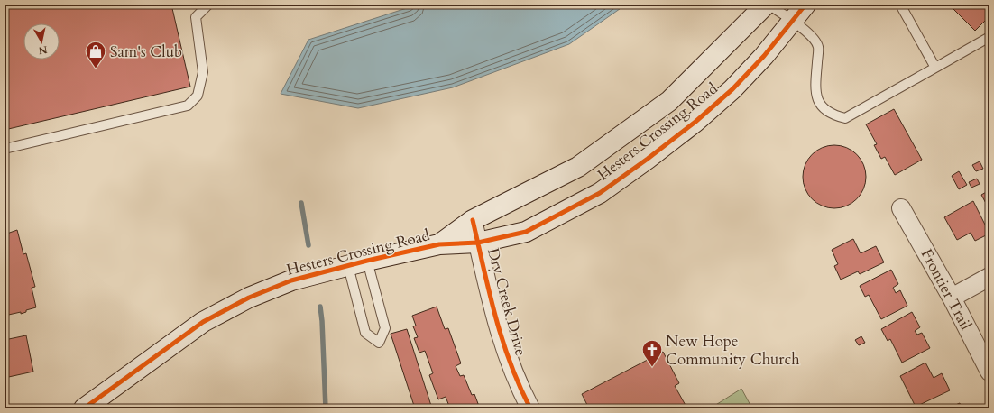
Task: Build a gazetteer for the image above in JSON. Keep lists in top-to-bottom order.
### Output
{
  "streets": {
    "street": ["Hesters Crossing Road", "Frontier Trail", "Dry Creek Drive"]
  },
  "crossings": [
    ["Hesters Crossing Road", "Dry Creek Drive"]
  ],
  "places": {
    "shop": ["Sam's Club"],
    "church": ["New Hope Community Church"]
  },
  "north": "bottom"
}
